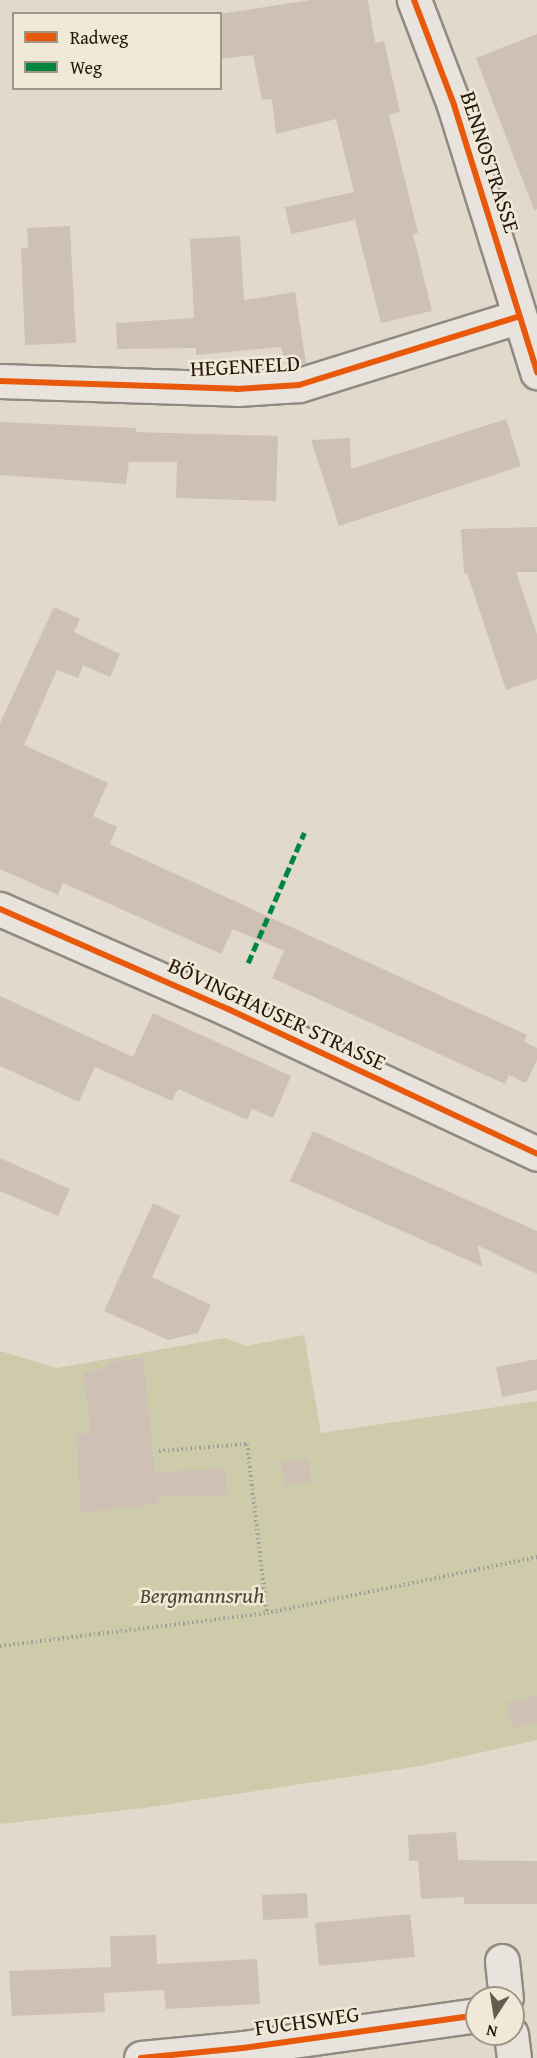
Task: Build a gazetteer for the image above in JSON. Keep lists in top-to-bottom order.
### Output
{
  "streets": {
    "street": [
      "BENNOSTRASSE",
      "HEGENFELD",
      "BÖVINGHAUSER STRASSE",
      "FUCHSWEG"
    ]
  },
  "crossings": [
    ["BENNOSTRASSE", "HEGENFELD"]
  ],
  "parks": ["Bergmannsruh"],
  "legend": ["Radweg", "Weg"],
  "north": "bottom"
}
